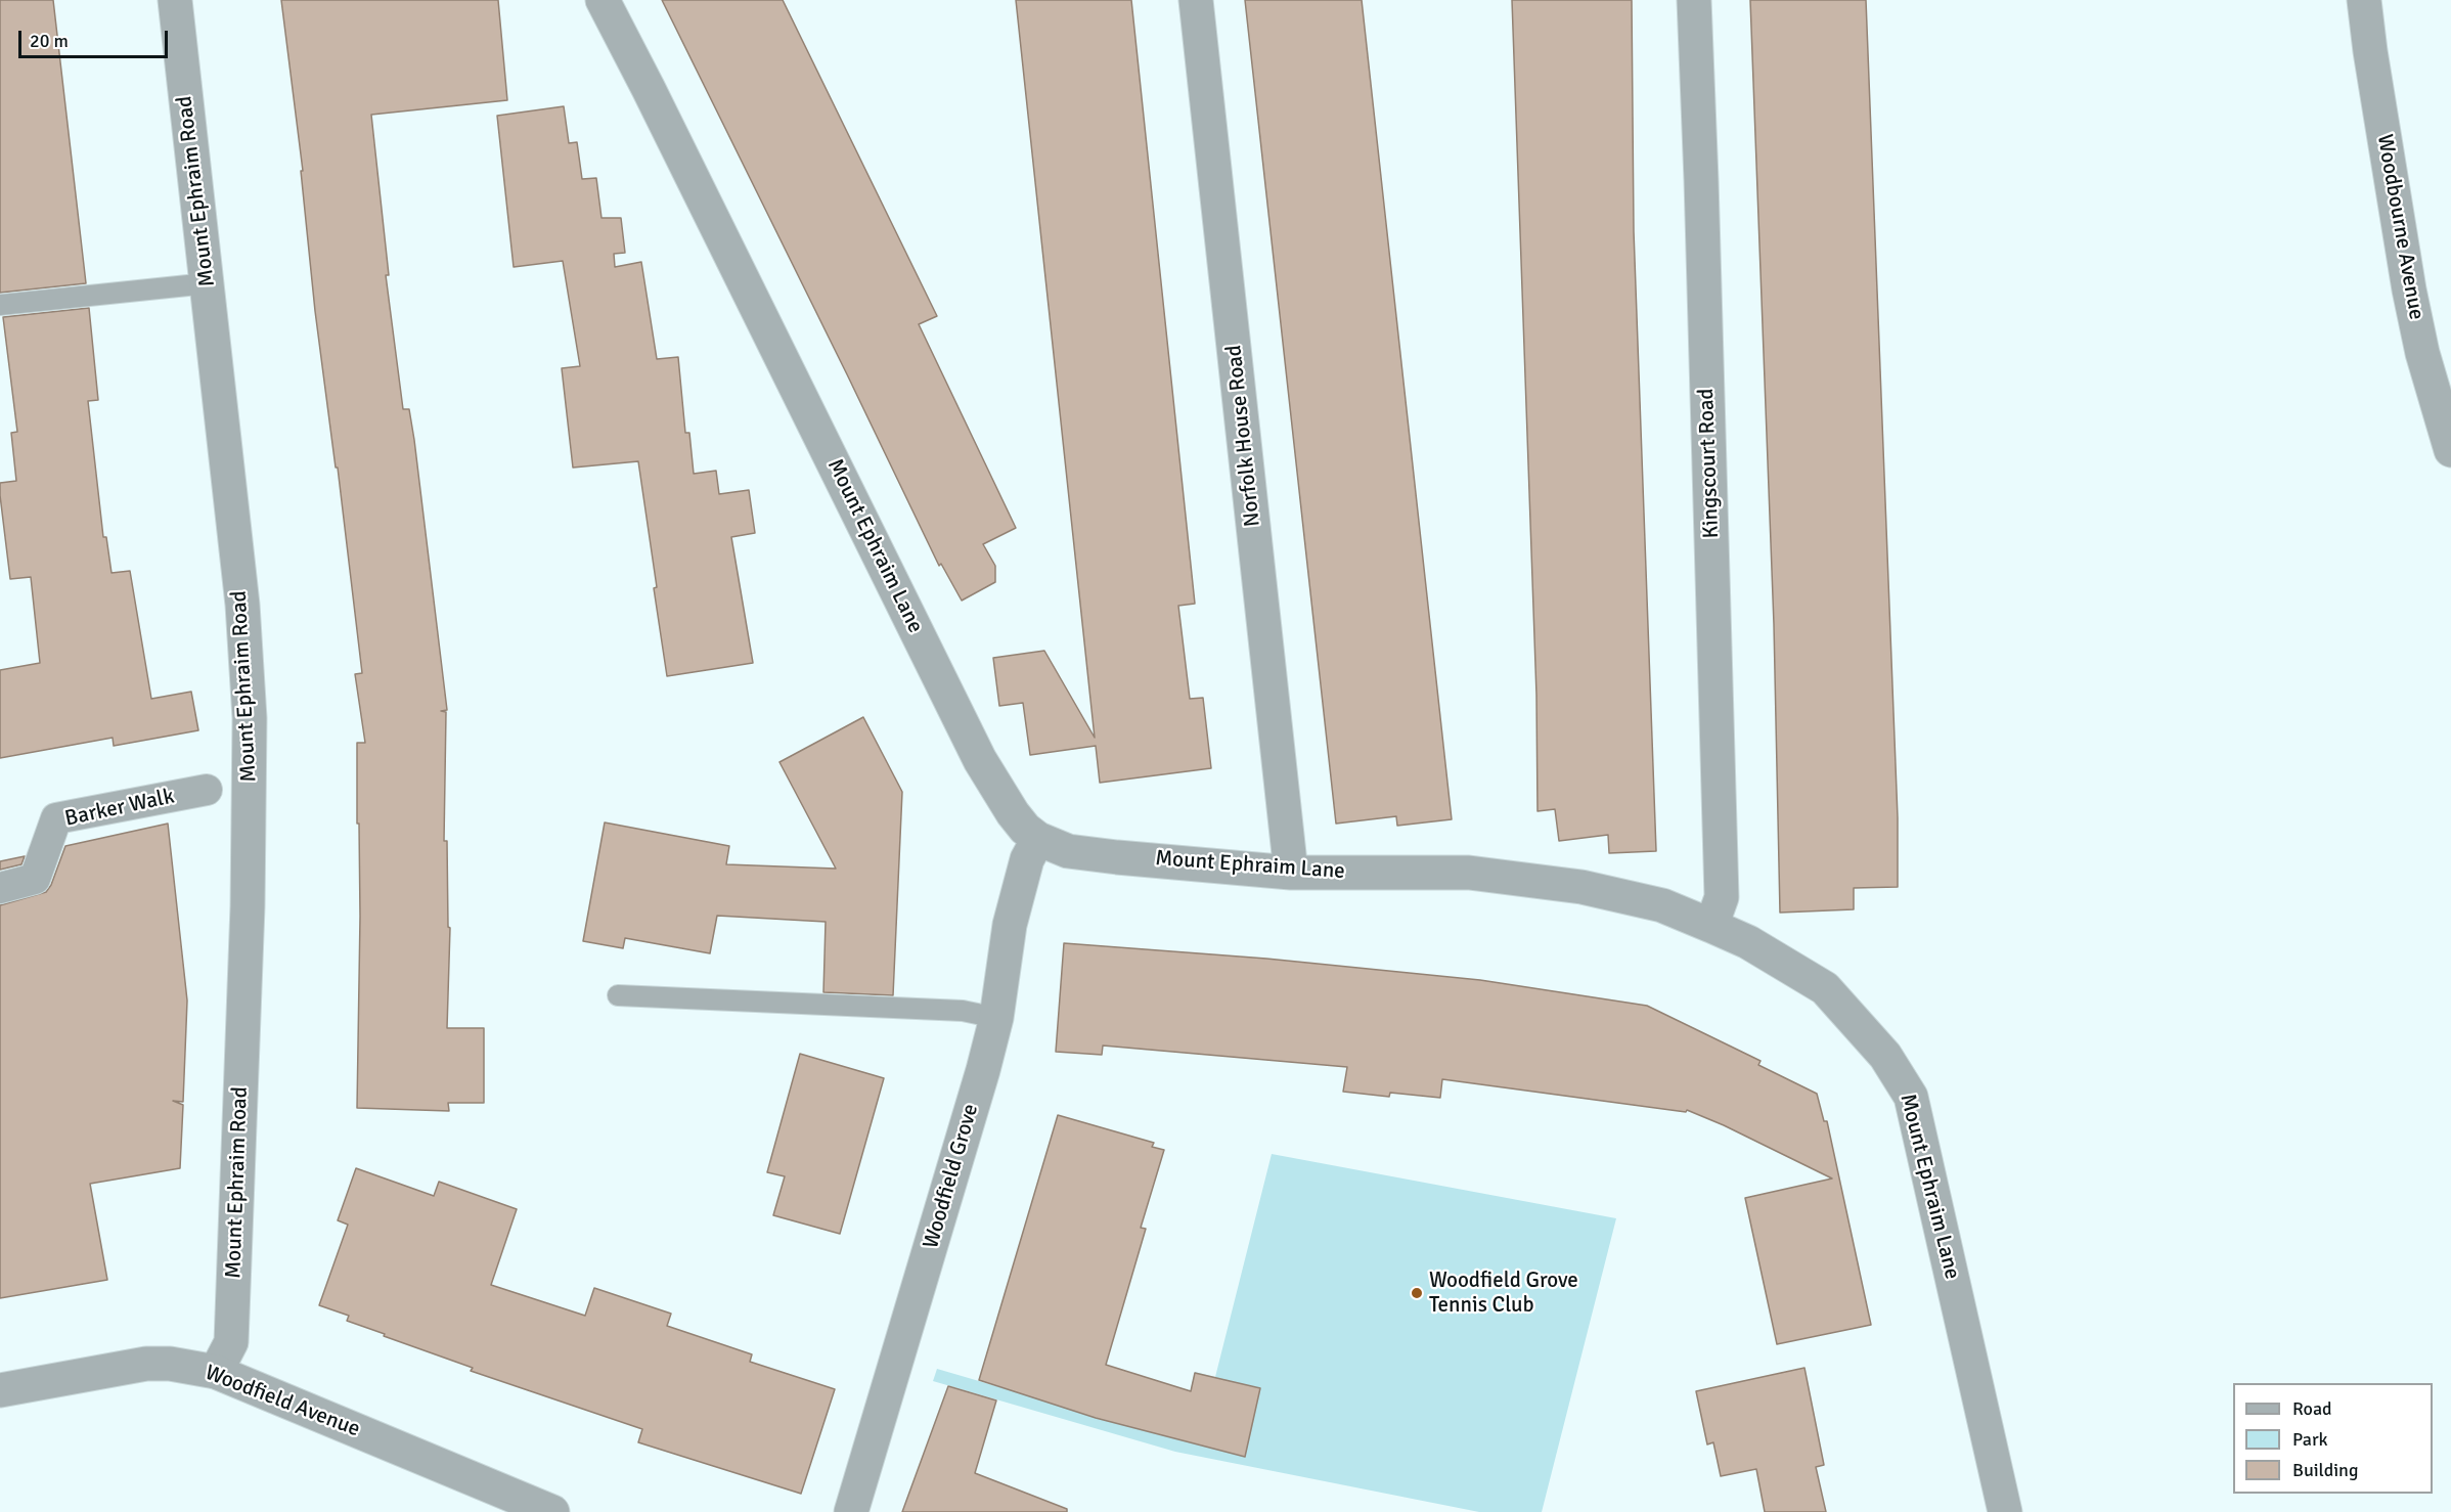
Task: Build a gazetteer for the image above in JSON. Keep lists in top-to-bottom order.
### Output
{
  "streets": {
    "street": [
      "Mount Ephraim Road",
      "Woodbourne Avenue",
      "Norfolk House Road",
      "Kingscourt Road",
      "Mount Ephraim Lane",
      "Barker Walk",
      "Woodfield Grove",
      "Woodfield Avenue"
    ]
  },
  "crossings": [
    ["Mount Ephraim Road", "Woodfield Avenue"],
    ["Norfolk House Road", "Mount Ephraim Lane"],
    ["Kingscourt Road", "Mount Ephraim Lane"],
    ["Mount Ephraim Lane", "Woodfield Grove"]
  ],
  "places": ["Woodfield Grove Tennis Club"],
  "legend": ["Road", "Park", "Building"],
  "scale_bar": "20 m"
}
